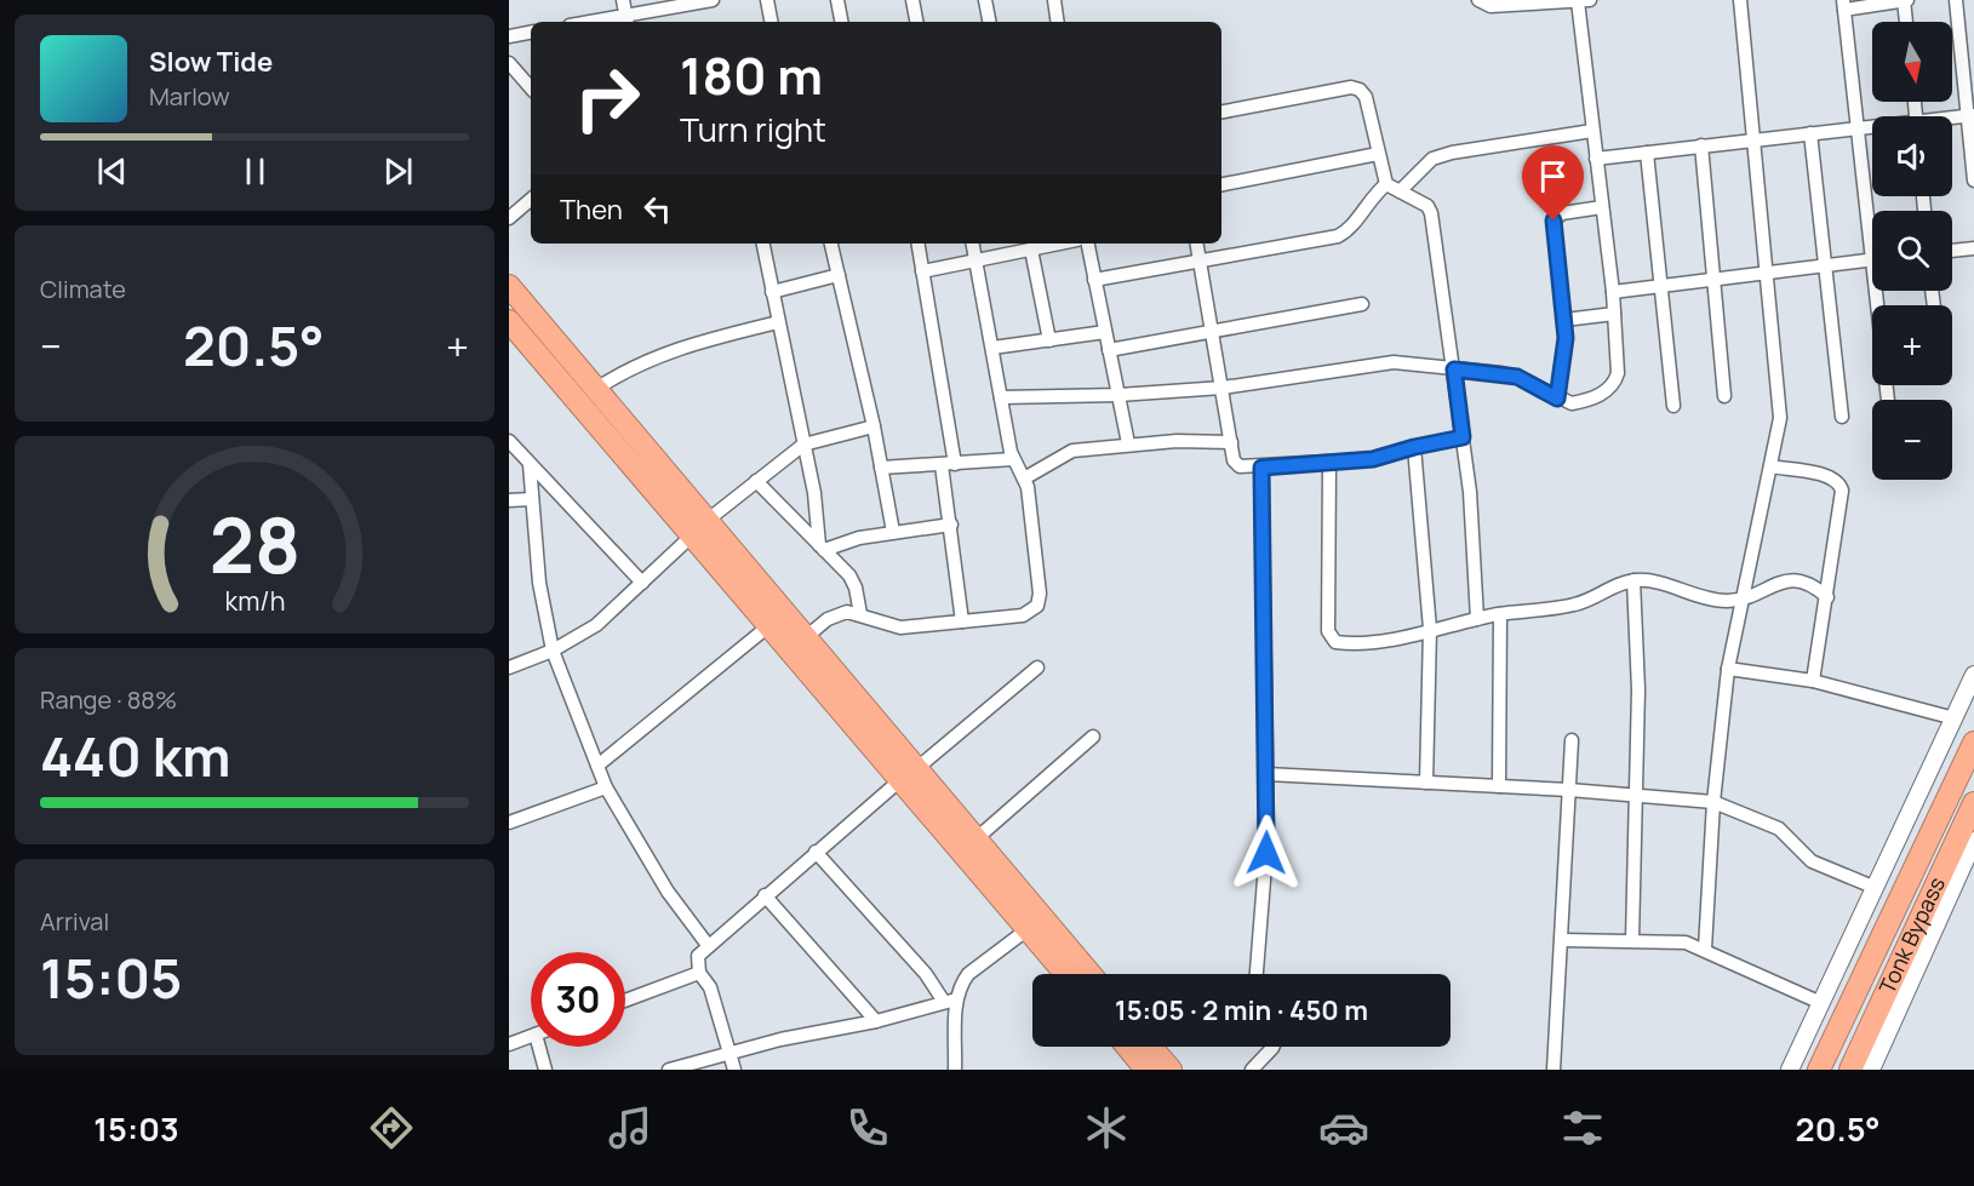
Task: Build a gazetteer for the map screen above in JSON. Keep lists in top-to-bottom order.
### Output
{
  "streets": {
    "highway": ["Tonk Bypass"]
  },
  "north": "bottom",
  "page": {
    "map_buttons": ["+", "−"],
    "turn": ["180 m", "Turn right"],
    "song": ["Slow Tide", "Marlow"],
    "then": "Then",
    "tile": [
      "Climate",
      ["Range · 88%", "440 km"],
      ["Arrival", "15:05"]
    ],
    "heat": ["−", "20.5°", "+"],
    "limit": "30",
    "trip": "15:05 · 2 min · 450 m",
    "tabs": ["15:03", "20.5°"],
    "gauge": ["28", "km/h"]
  }
}
